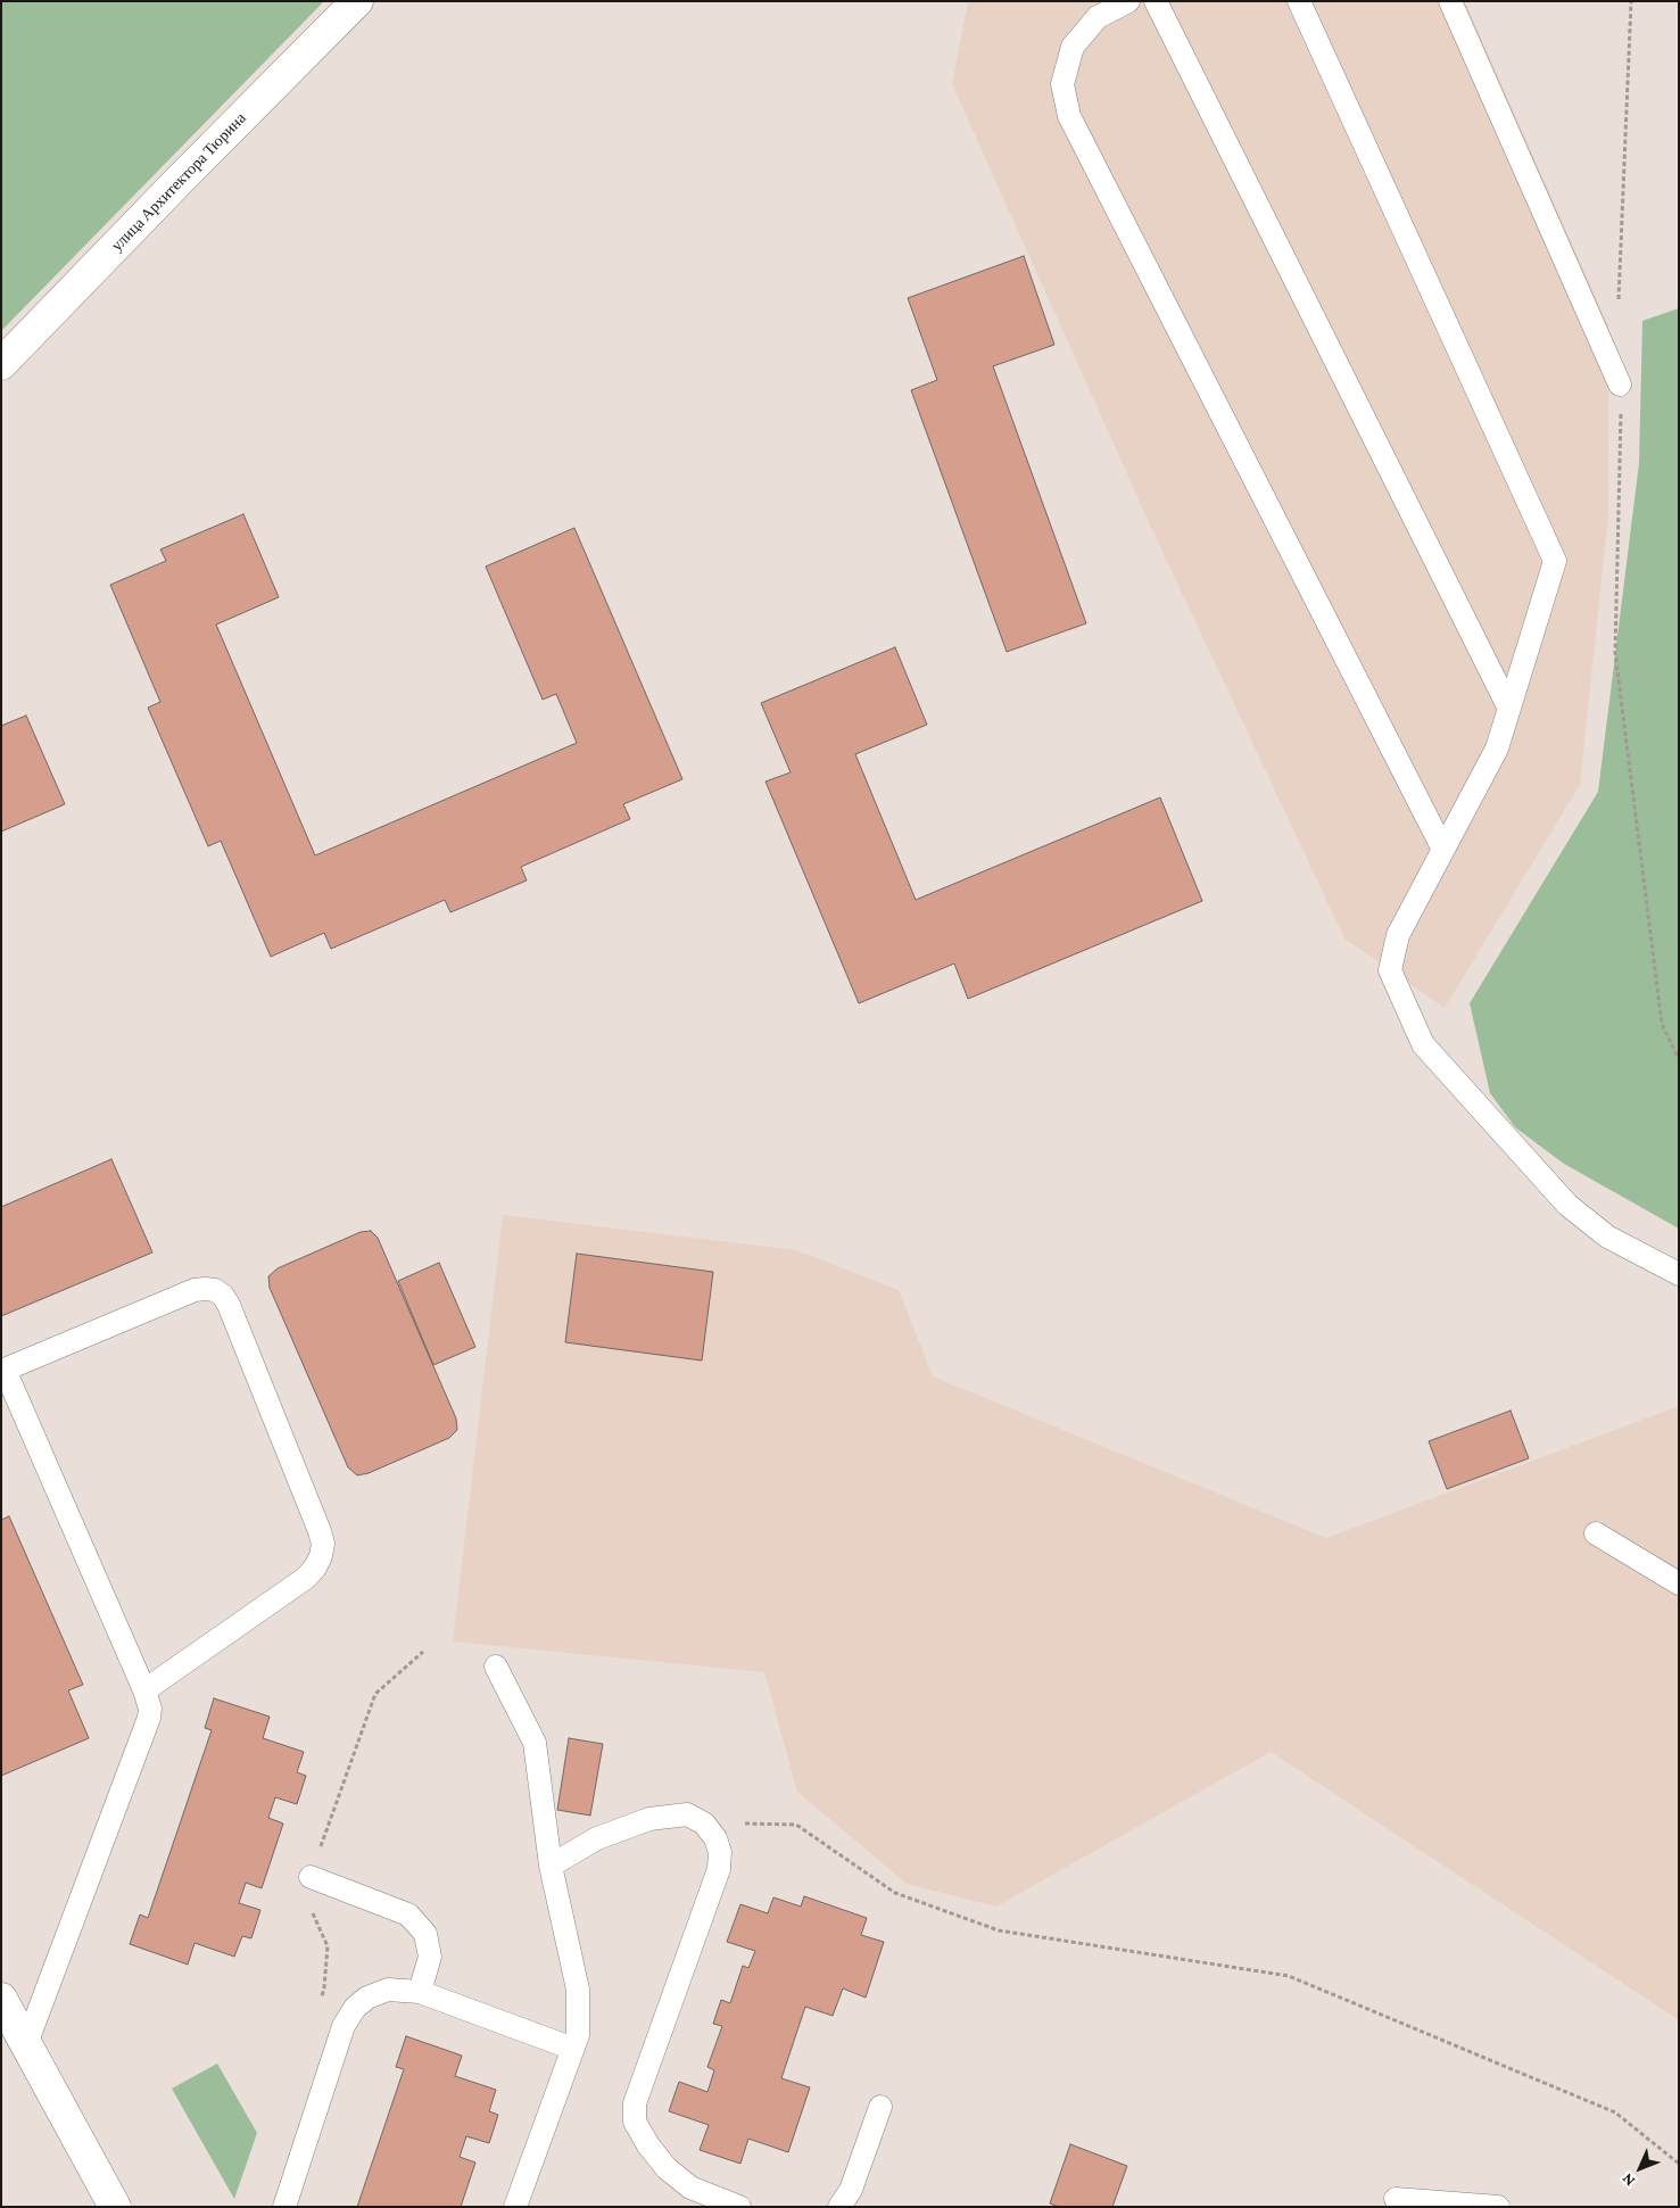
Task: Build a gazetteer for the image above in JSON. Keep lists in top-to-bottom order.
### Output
{
  "streets": {
    "street": ["улица Архитектора Тюрина"]
  },
  "north": "bottom left"
}
